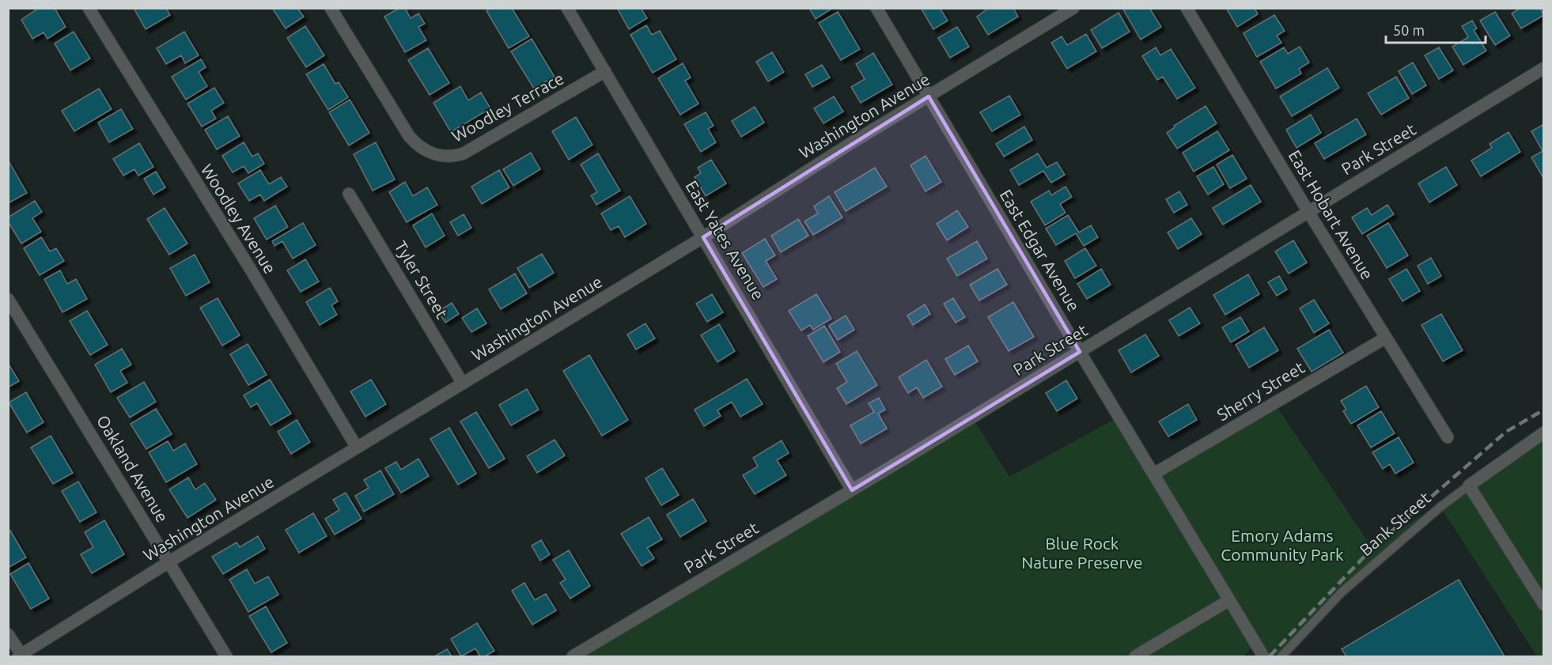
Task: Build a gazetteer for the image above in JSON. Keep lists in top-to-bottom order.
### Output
{
  "streets": {
    "street": [
      "Woodley Terrace",
      "Washington Avenue",
      "Park Street",
      "East Hobart Avenue",
      "Woodley Avenue",
      "East Yates Avenue",
      "East Edgar Avenue",
      "Tyler Street",
      "Sherry Street",
      "Oakland Avenue",
      "Bank Street"
    ]
  },
  "crossings": [
    ["Woodley Terrace", "East Yates Avenue"],
    ["Washington Avenue", "Woodley Avenue"],
    ["Washington Avenue", "East Yates Avenue"],
    ["Washington Avenue", "East Edgar Avenue"],
    ["Washington Avenue", "Tyler Street"],
    ["Washington Avenue", "Oakland Avenue"],
    ["Park Street", "East Hobart Avenue"],
    ["Park Street", "East Yates Avenue"],
    ["Park Street", "East Edgar Avenue"],
    ["East Hobart Avenue", "Sherry Street"],
    ["East Edgar Avenue", "Sherry Street"]
  ],
  "parks": ["Emory Adams Community Park", "Blue Rock Nature Preserve"],
  "scale_bar": "50 m"
}
